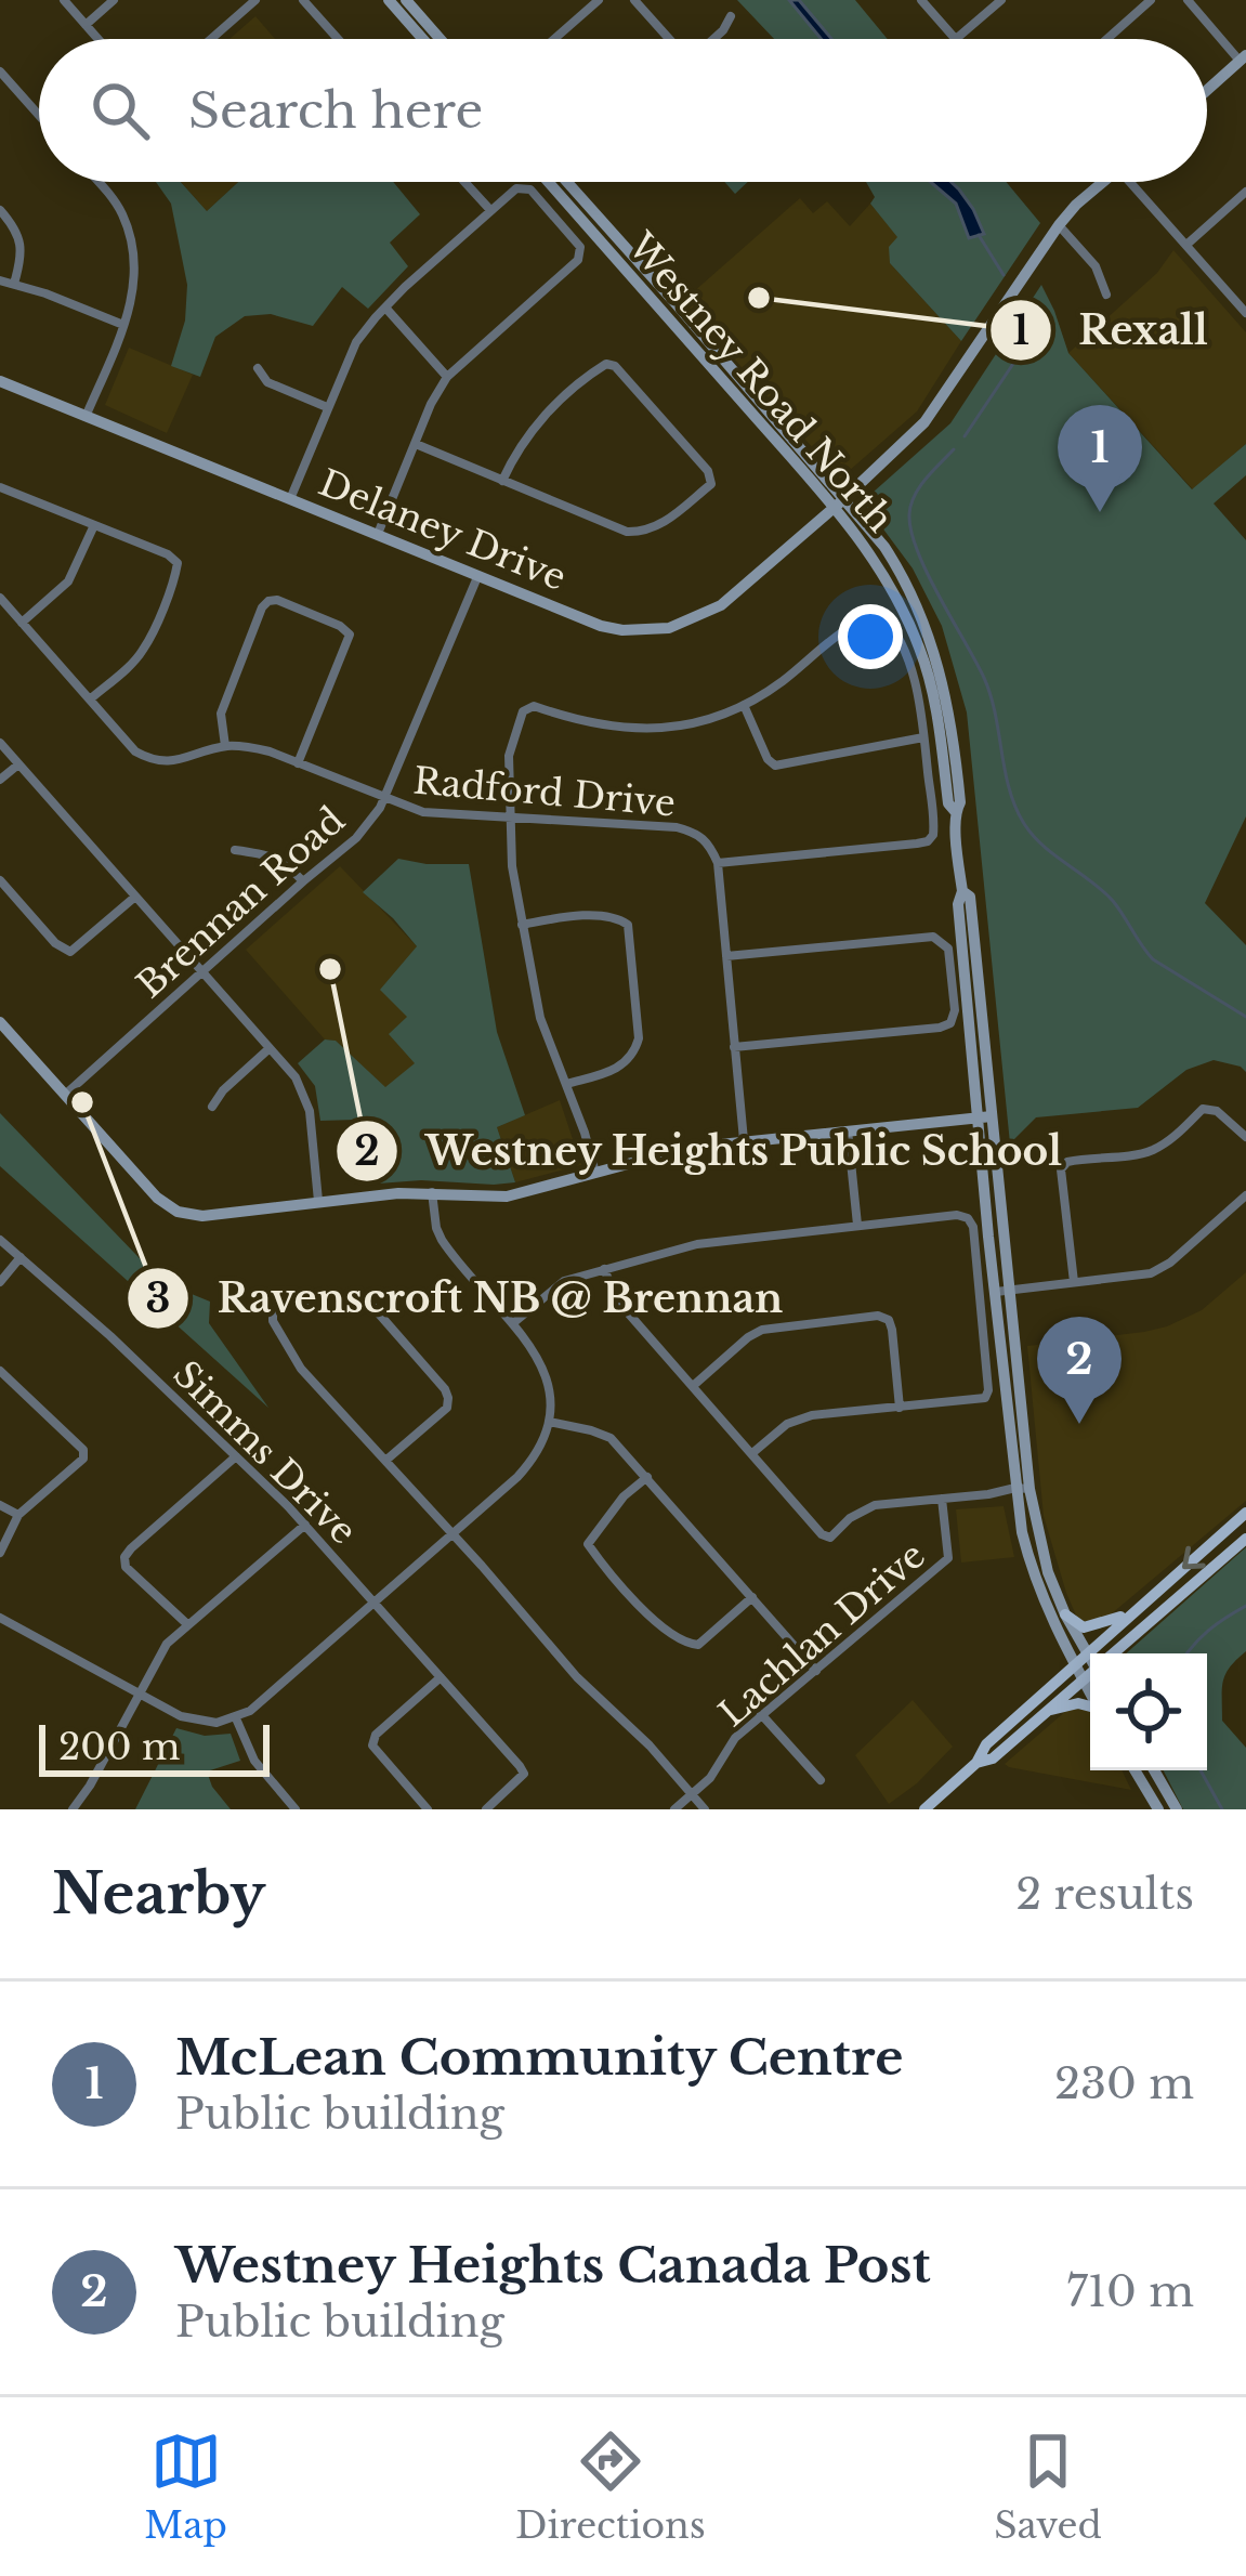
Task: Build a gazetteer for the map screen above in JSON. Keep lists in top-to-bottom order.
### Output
{
  "streets": {
    "street": [
      "Westney Road North",
      "Delaney Drive",
      "Radford Drive",
      "Brennan Road",
      "Simms Drive",
      "Lachlan Drive"
    ]
  },
  "crossings": [
    ["Westney Road North", "Delaney Drive"],
    ["Delaney Drive", "Brennan Road"],
    ["Radford Drive", "Brennan Road"]
  ],
  "places": ["Rexall", "Westney Heights Public School", "Ravenscroft NB @ Brennan"],
  "scale_bar": "200 m",
  "page": {
    "search": "Search here",
    "pins": ["1", "2"],
    "scale": "200 m",
    "heading": ["Nearby", "2 results"],
    "list": [
      {
        "mark": "1",
        "name": "McLean Community Centre",
        "note": "Public building",
        "value": "230 m"
      },
      {
        "mark": "2",
        "name": "Westney Heights Canada Post",
        "note": "Public building",
        "value": "710 m"
      }
    ],
    "nav": ["Map", "Directions", "Saved"]
  }
}
